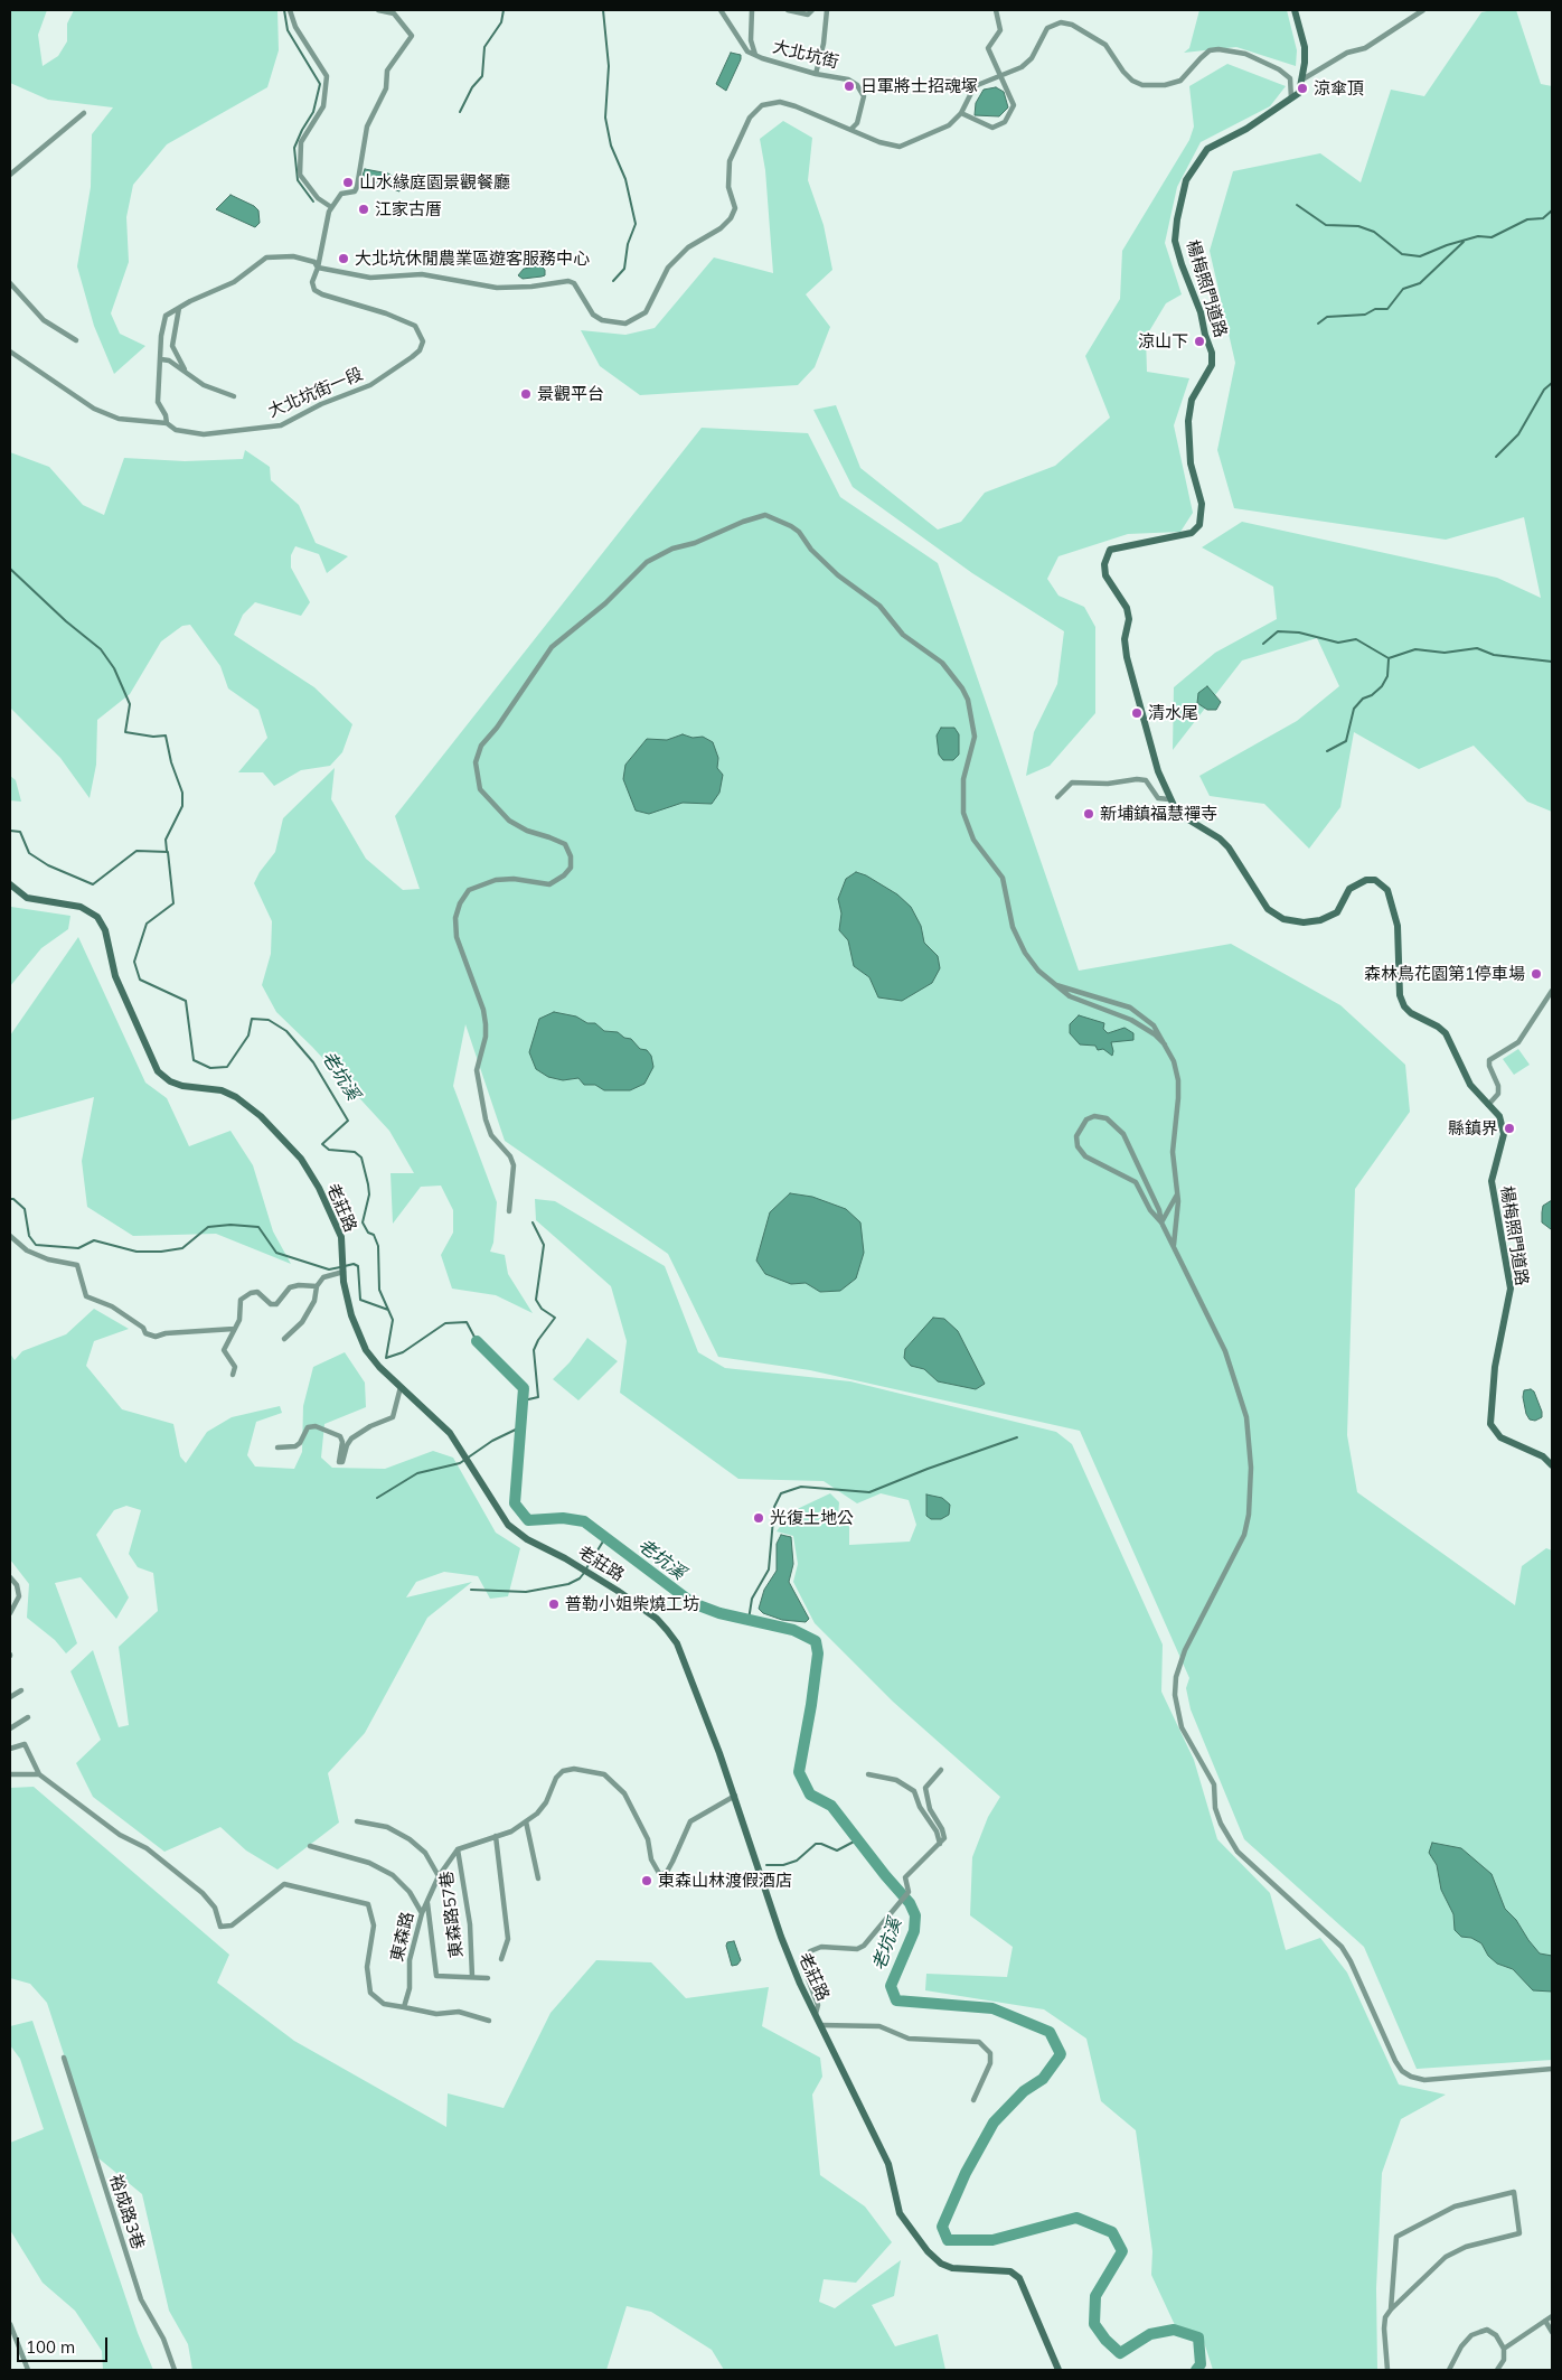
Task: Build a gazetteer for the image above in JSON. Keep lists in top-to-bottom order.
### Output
{
  "streets": {
    "street": [
      "大北坑街",
      "楊梅照門道路",
      "大北坑街一段",
      "老莊路",
      "東森路57巷",
      "東森路",
      "裕成路3巷"
    ]
  },
  "crossings": [
    ["東森路57巷", "東森路"]
  ],
  "water": ["老坑溪"],
  "places": [
    "日軍將士招魂塚",
    "涼傘頂",
    "山水緣庭園景觀餐廳",
    "江家古厝",
    "大北坑休閒農業區遊客服務中心",
    "涼山下",
    "景觀平台",
    "清水尾",
    "新埔鎮福慧禪寺",
    "森林鳥花園第1停車場",
    "縣鎮界",
    "光復土地公",
    "普勒小姐柴燒工坊",
    "東森山林渡假酒店"
  ],
  "scale_bar": "100 m"
}
